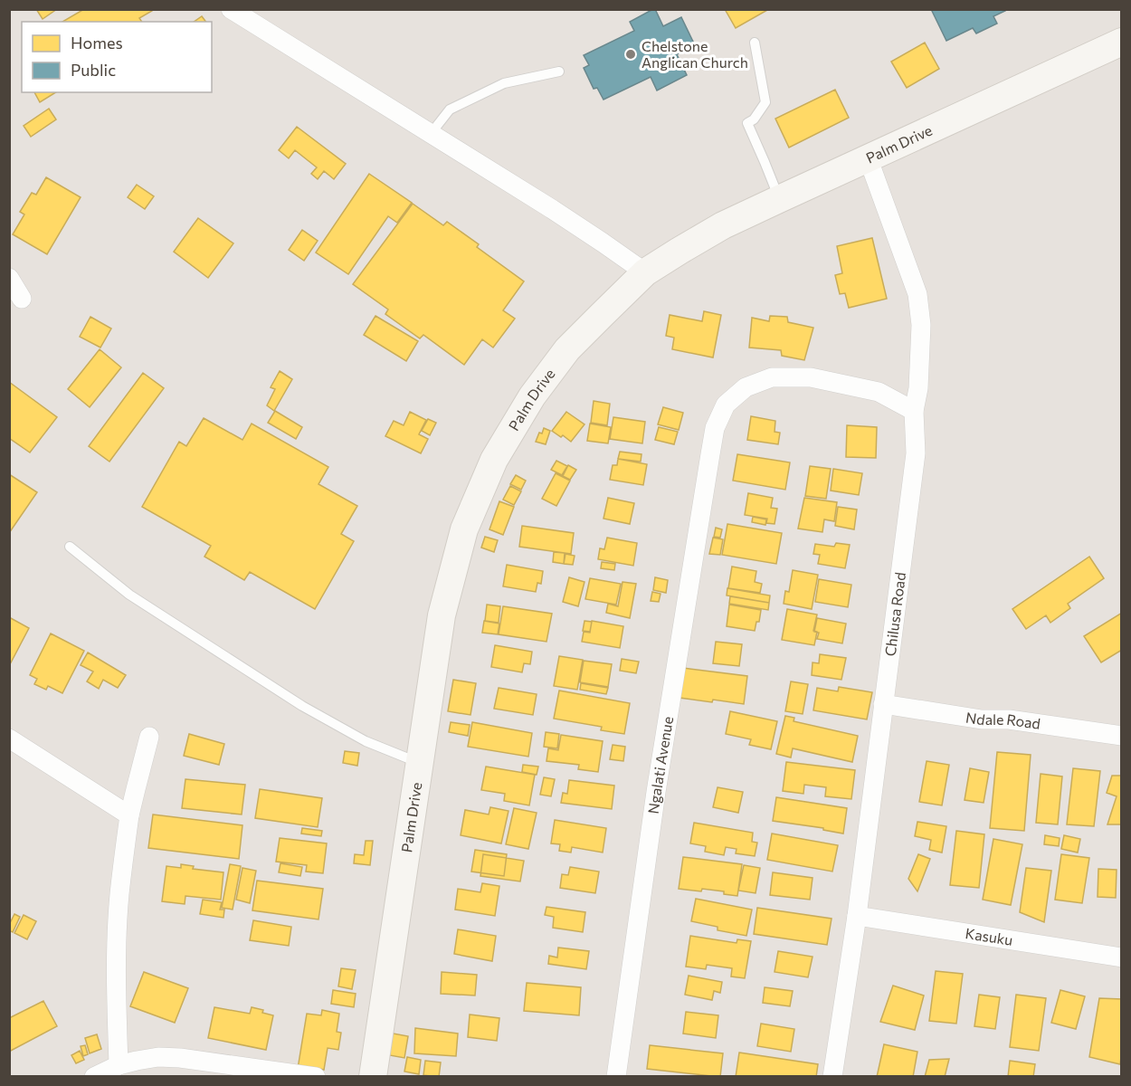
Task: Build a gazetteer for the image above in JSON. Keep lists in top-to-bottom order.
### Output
{
  "streets": {
    "street": [
      "Palm Drive",
      "Chilusa Road",
      "Ndale Road",
      "Ngalati Avenue",
      "Kasuku"
    ]
  },
  "crossings": [
    ["Palm Drive", "Chilusa Road"],
    ["Chilusa Road", "Ndale Road"],
    ["Chilusa Road", "Ngalati Avenue"],
    ["Chilusa Road", "Kasuku"]
  ],
  "places": ["Chelstone Anglican Church"],
  "legend": ["Homes", "Public"]
}
